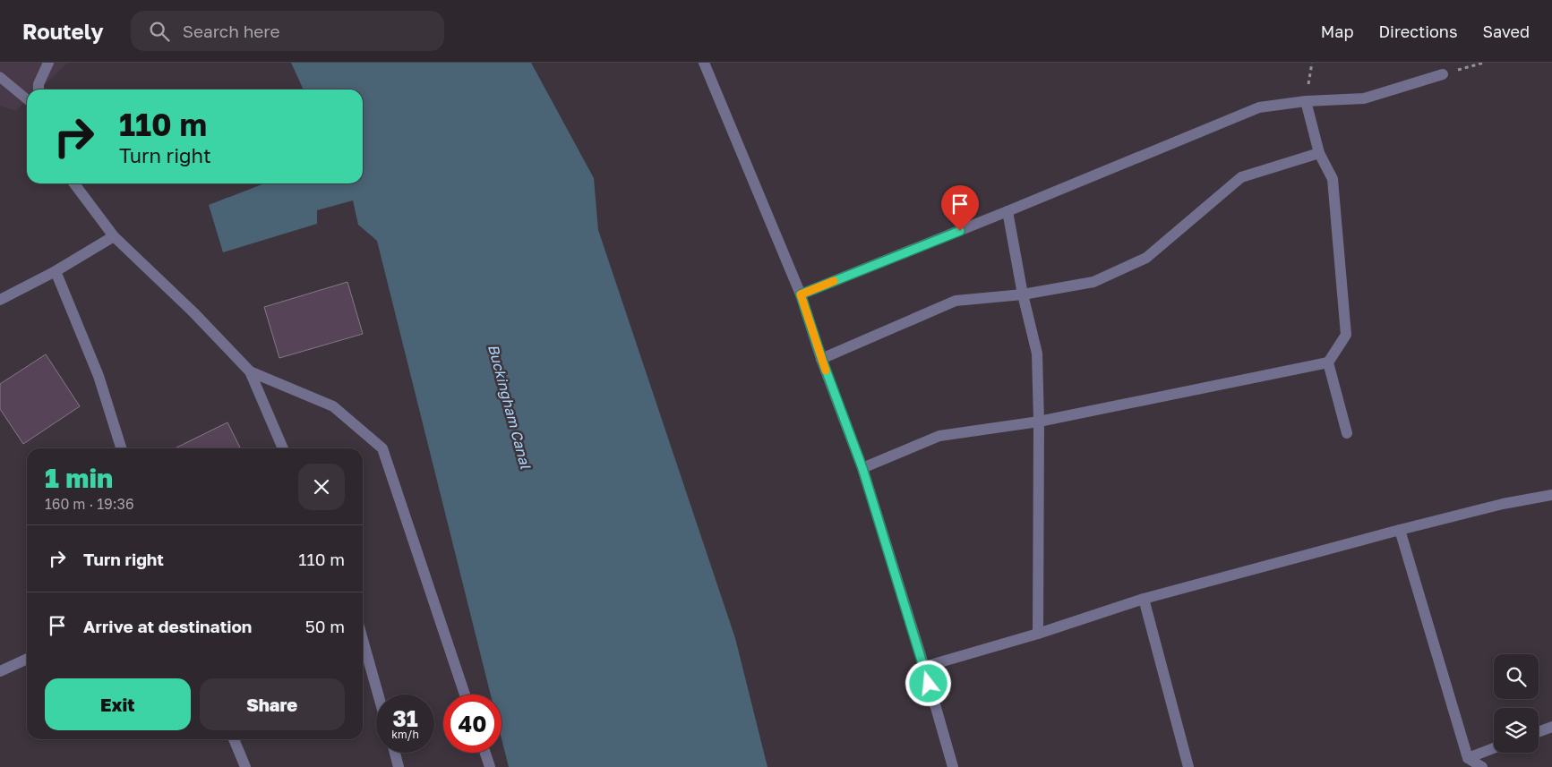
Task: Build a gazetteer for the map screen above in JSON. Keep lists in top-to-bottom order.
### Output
{
  "water": ["Buckingham Canal"],
  "page": {
    "header": "Routely",
    "search": "Search here",
    "nav": ["Map", "Directions", "Saved"],
    "turn": ["110 m", "Turn right"],
    "heading": ["1 min", "160 m · 19:36"],
    "list": [
      {
        "name": "Turn right",
        "value": "110 m"
      },
      {
        "name": "Arrive at destination",
        "value": "50 m"
      }
    ],
    "buttons": ["Exit", "Share"],
    "speed": "31 km/h",
    "limit": "40"
  }
}
